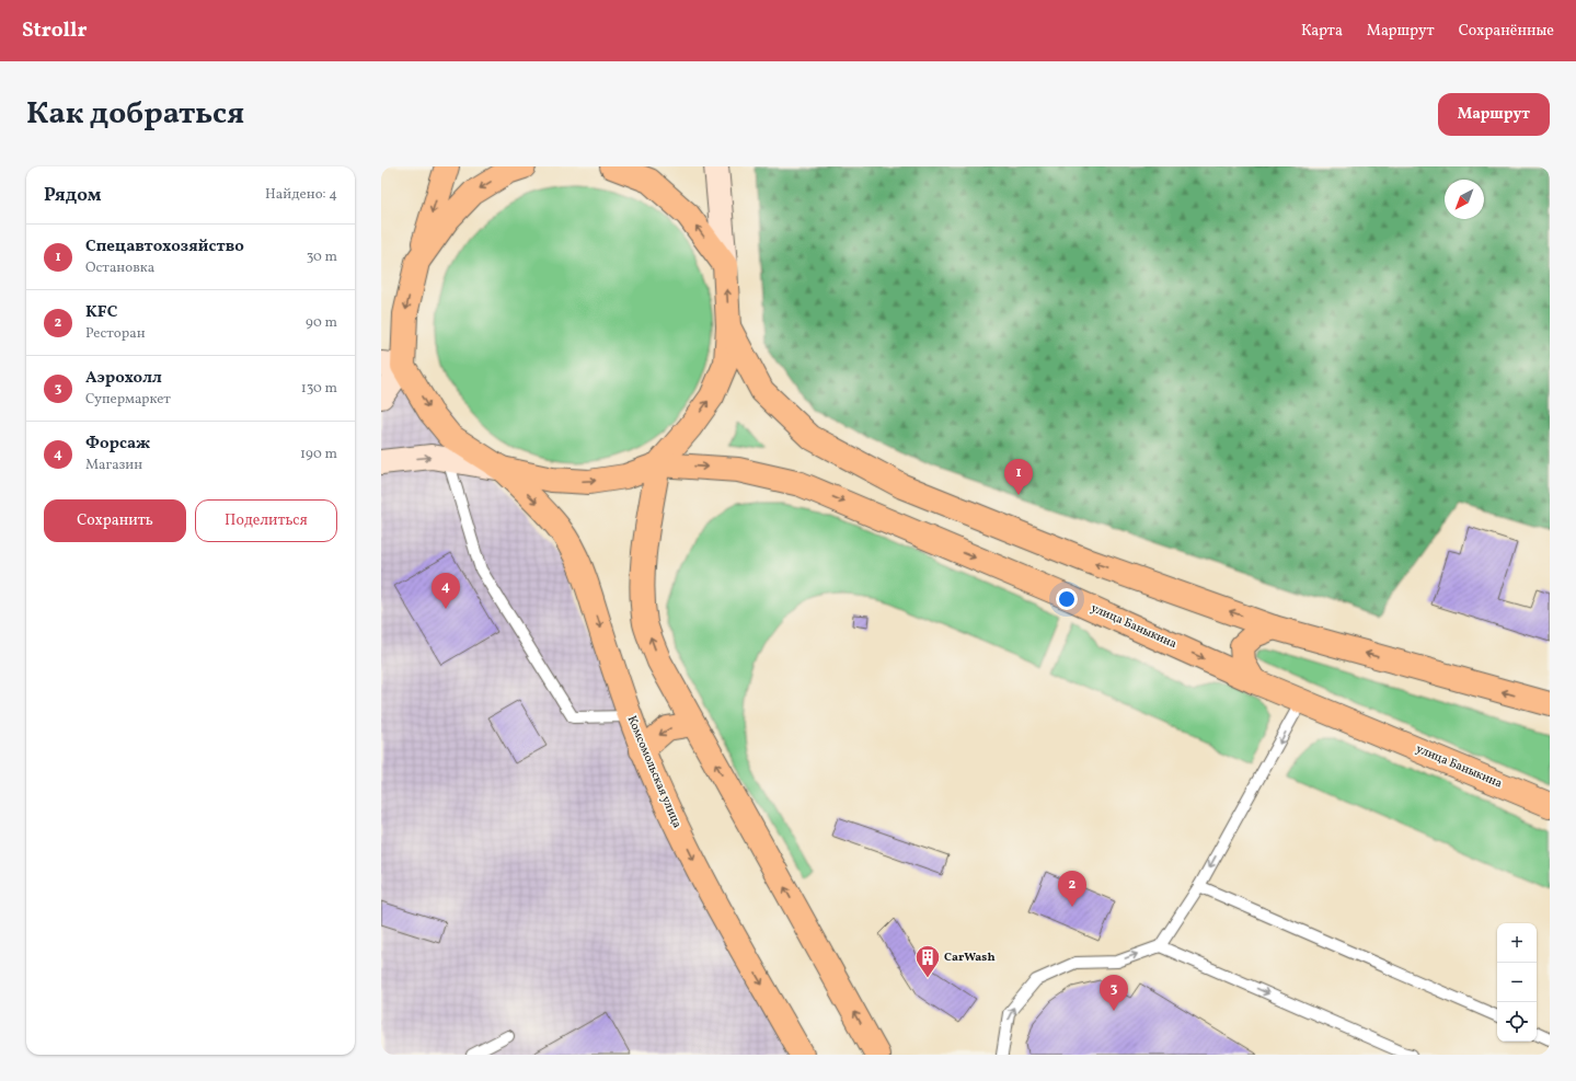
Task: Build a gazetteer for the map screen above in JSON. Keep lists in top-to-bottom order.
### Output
{
  "streets": {
    "main road": ["улица Баныкина", "Комсомольская улица"]
  },
  "places": {
    "building": ["CarWash"]
  },
  "north": "bottom left",
  "page": {
    "header": "Strollr",
    "nav": ["Карта", "Маршрут", "Сохранённые"],
    "title": "Как добраться",
    "buttons": [
      "Маршрут",
      ["Сохранить", "Поделиться"]
    ],
    "heading": ["Рядом", "Найдено: 4"],
    "list": [
      {
        "mark": "1",
        "name": "Спецавтохозяйство",
        "note": "Остановка",
        "value": "30 m"
      },
      {
        "mark": "2",
        "name": "KFC",
        "note": "Ресторан",
        "value": "90 m"
      },
      {
        "mark": "3",
        "name": "Аэрохолл",
        "note": "Супермаркет",
        "value": "130 m"
      },
      {
        "mark": "4",
        "name": "Форсаж",
        "note": "Магазин",
        "value": "190 m"
      }
    ],
    "pins": [
      "1",
      "4",
      "2",
      "3"
    ],
    "map_buttons": ["+", "−"]
  }
}
